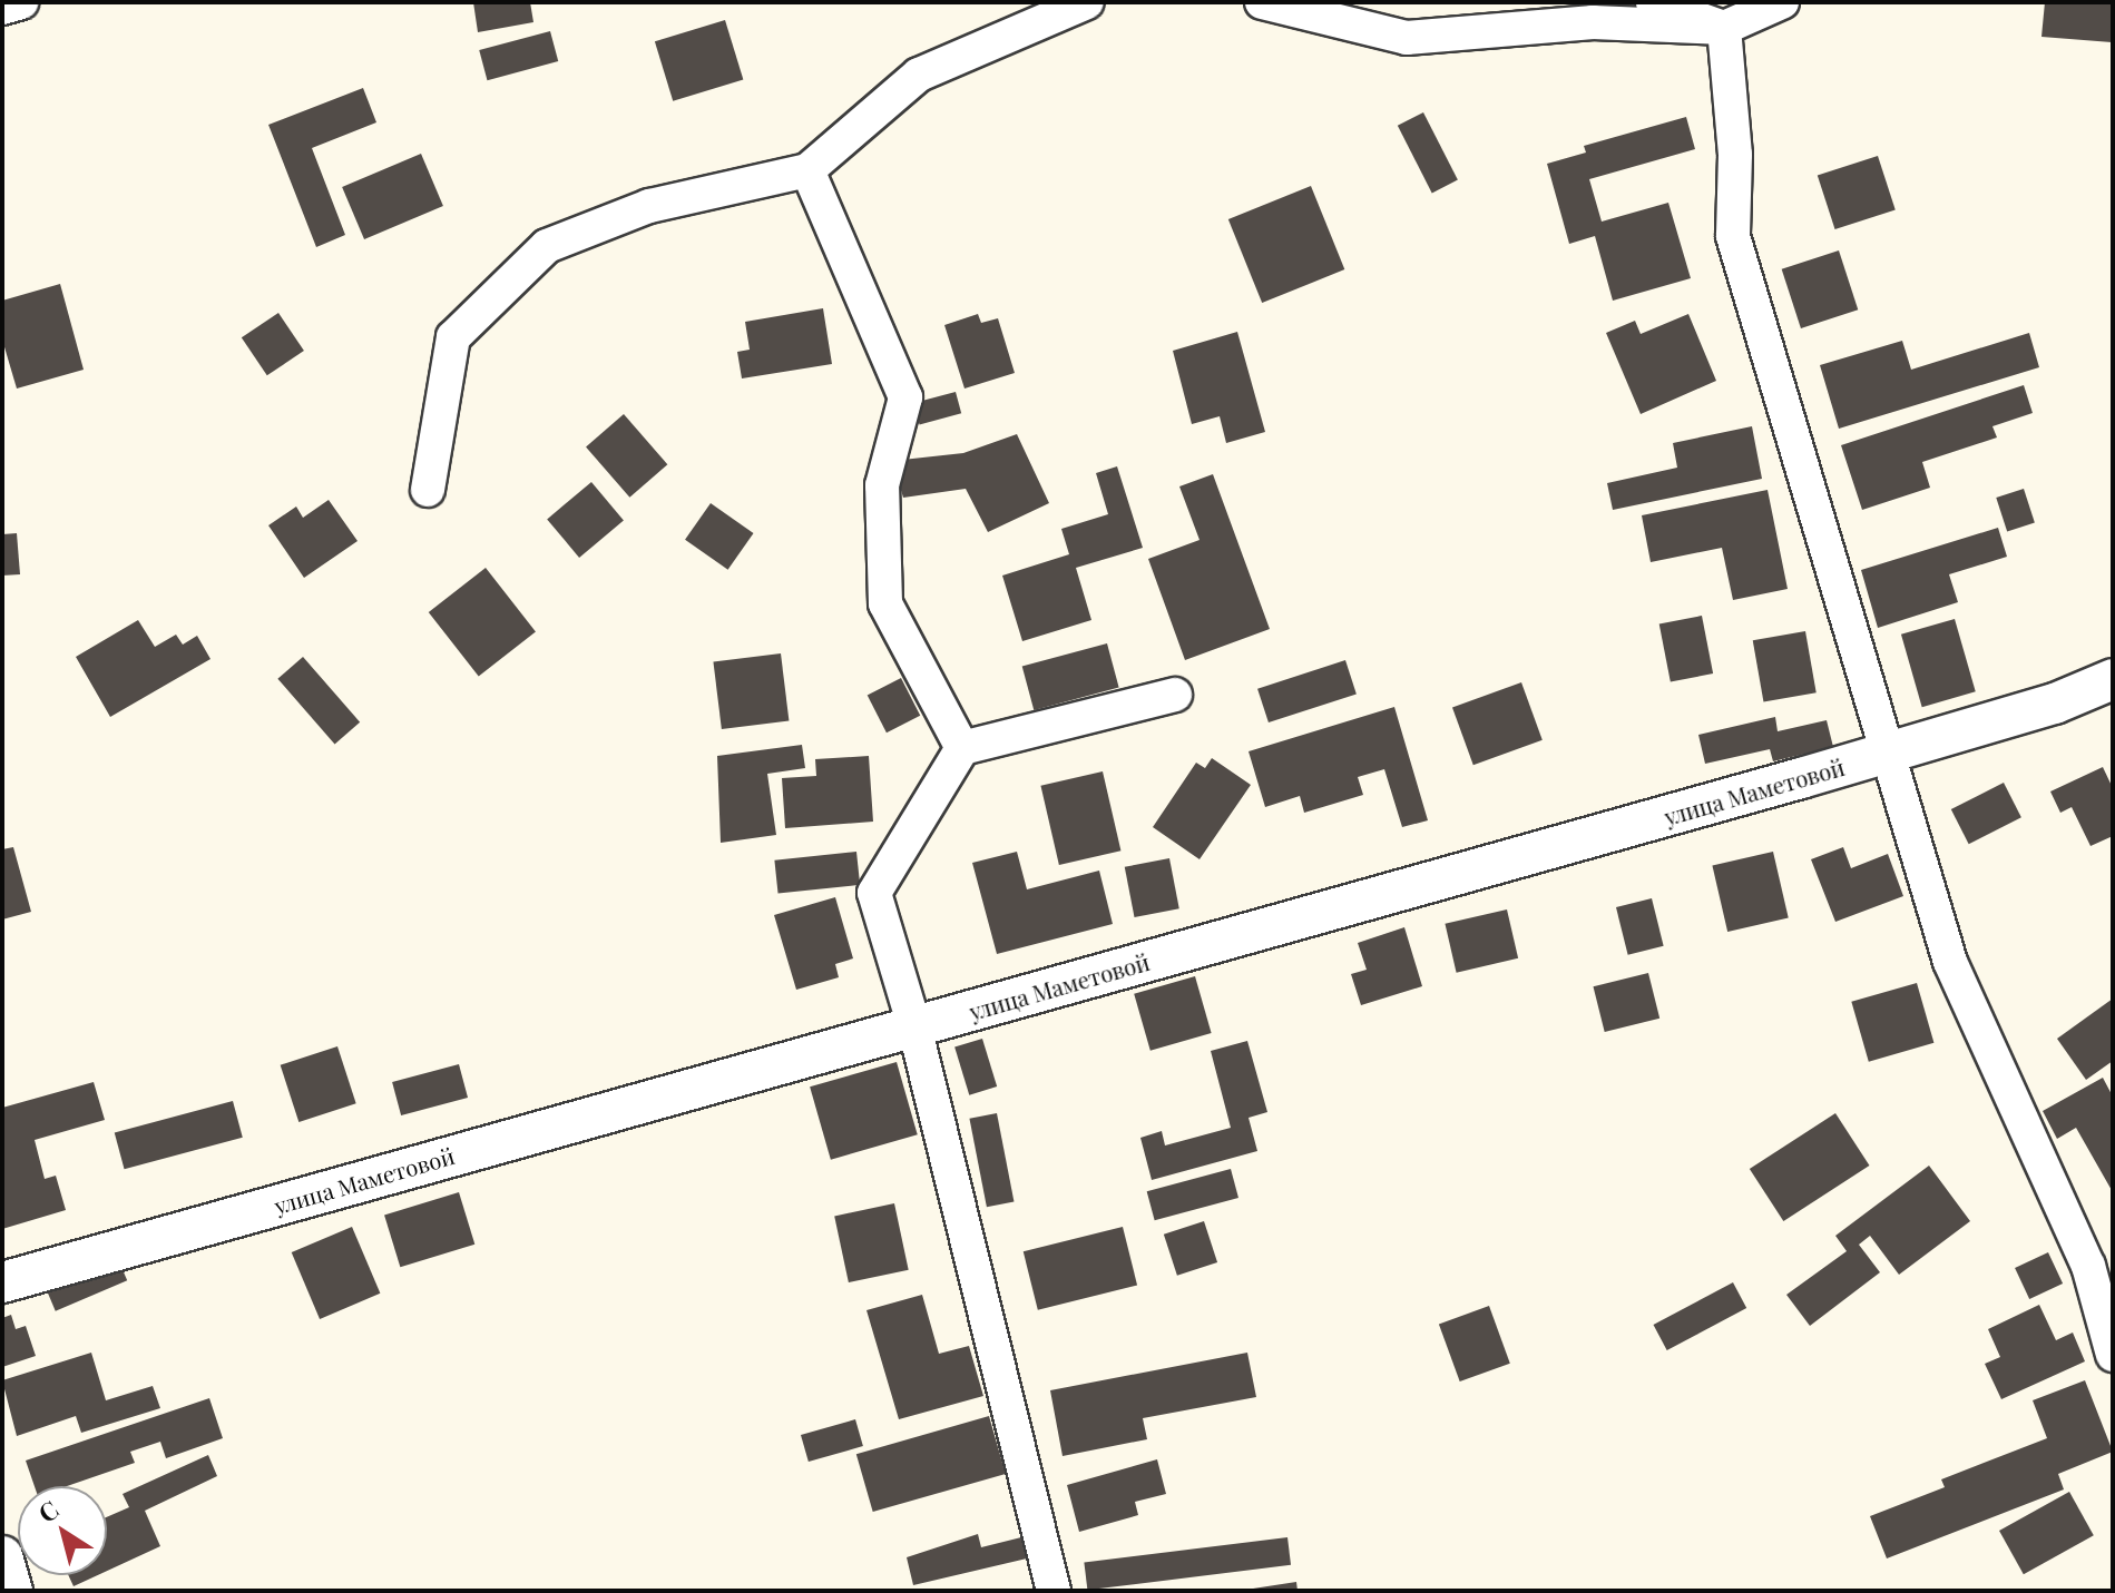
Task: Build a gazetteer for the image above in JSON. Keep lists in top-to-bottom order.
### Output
{
  "streets": {
    "street": ["улица Маметовой"]
  },
  "north": "top left"
}
